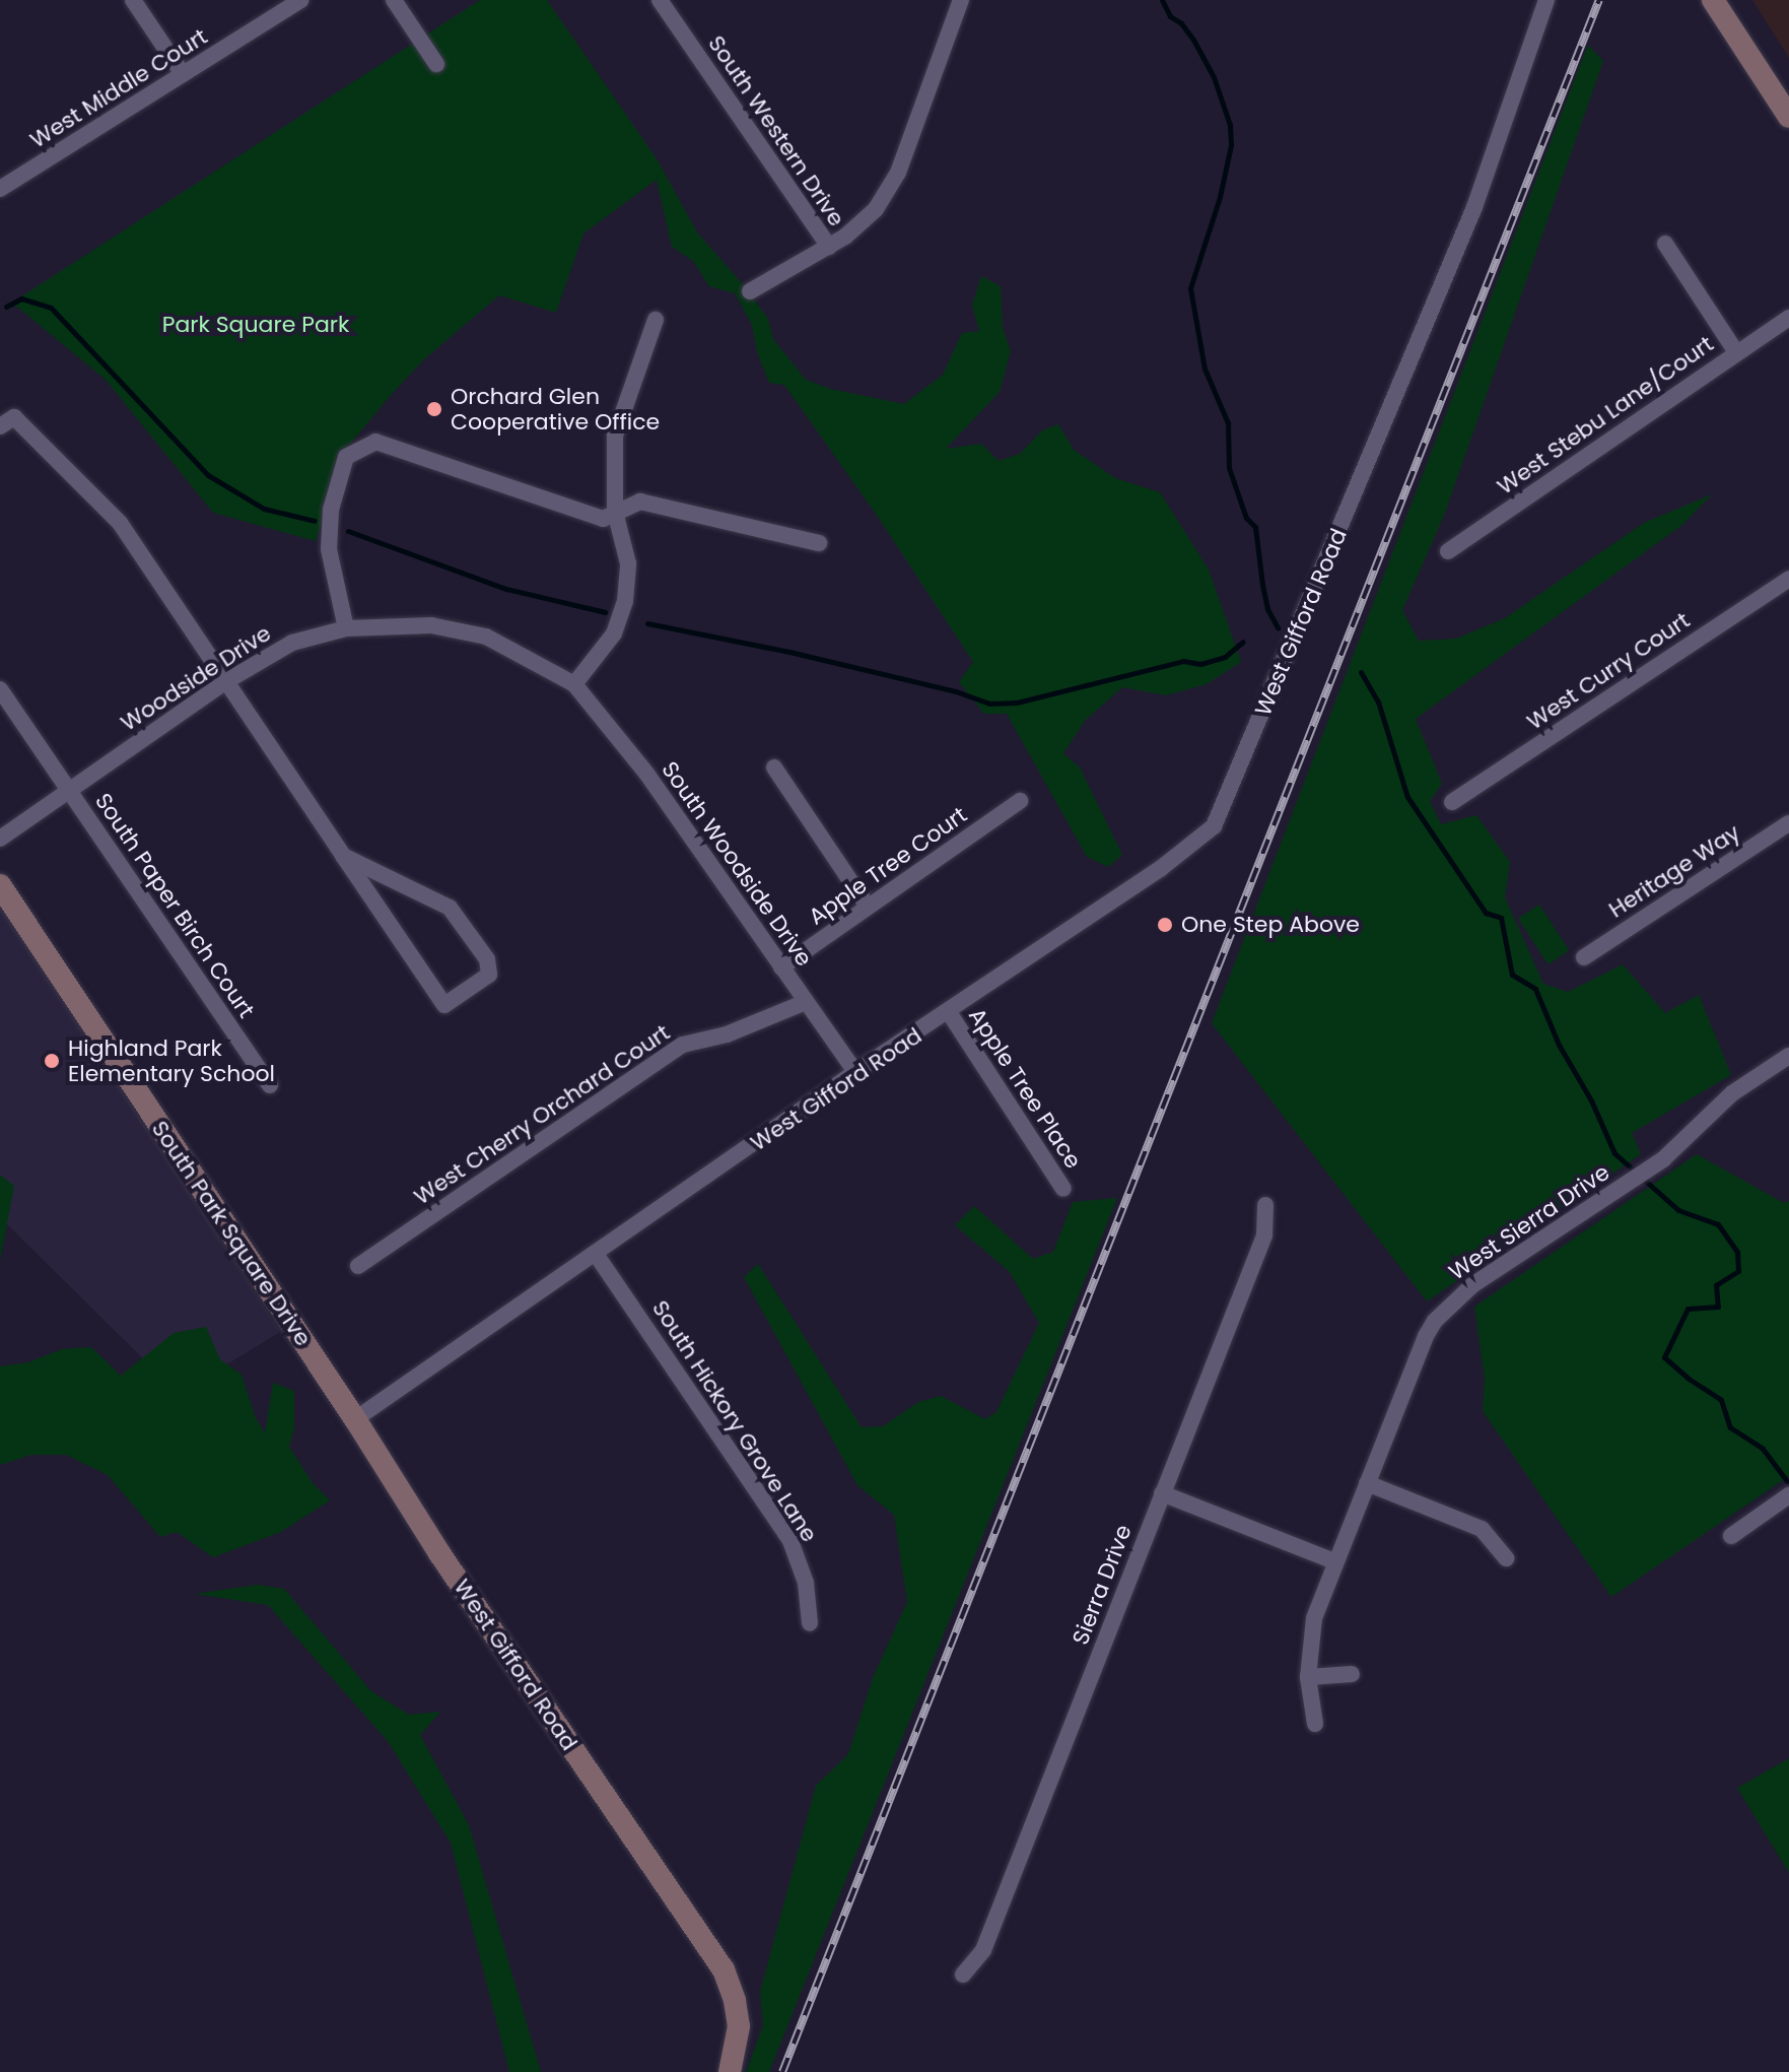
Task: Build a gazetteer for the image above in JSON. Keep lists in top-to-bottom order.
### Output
{
  "streets": {
    "street": [
      "West Middle Court",
      "South Western Drive",
      "West Stebu Lane/Court",
      "West Gifford Road",
      "West Curry Court",
      "Woodside Drive",
      "South Woodside Drive",
      "Apple Tree Court",
      "Heritage Way",
      "South Paper Birch Court",
      "Apple Tree Place",
      "West Cherry Orchard Court",
      "West Sierra Drive",
      "South Park Square Drive",
      "South Hickory Grove Lane",
      "Sierra Drive"
    ]
  },
  "crossings": [
    ["West Gifford Road", "South Woodside Drive"],
    ["West Gifford Road", "Apple Tree Place"],
    ["West Gifford Road", "South Park Square Drive"],
    ["West Gifford Road", "South Hickory Grove Lane"],
    ["Woodside Drive", "South Woodside Drive"],
    ["Woodside Drive", "South Paper Birch Court"],
    ["South Woodside Drive", "Apple Tree Court"],
    ["South Woodside Drive", "West Cherry Orchard Court"]
  ],
  "parks": ["Park Square Park"],
  "places": ["Orchard Glen Cooperative Office", "One Step Above", "Highland Park Elementary School"]
}
